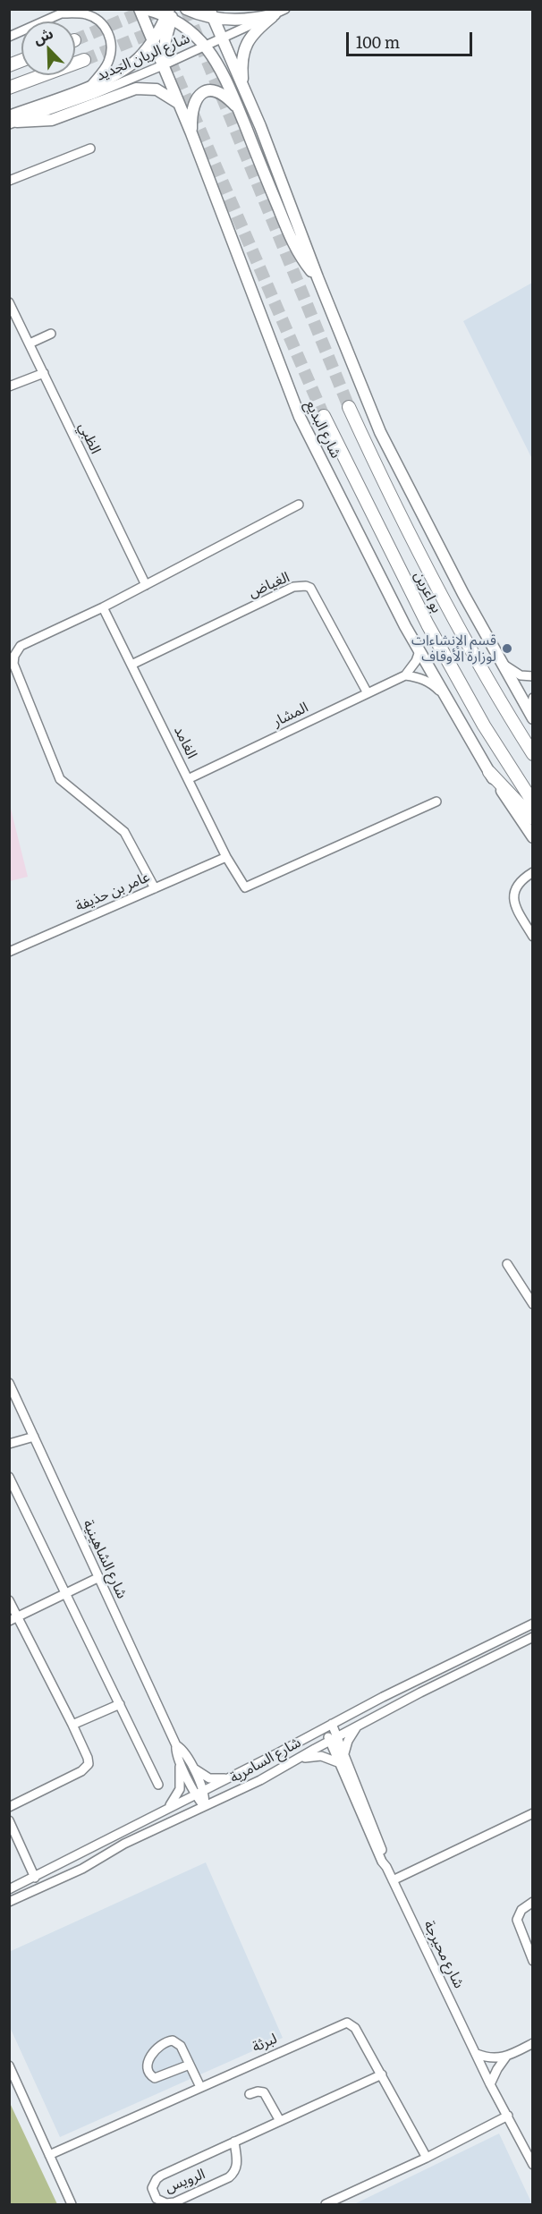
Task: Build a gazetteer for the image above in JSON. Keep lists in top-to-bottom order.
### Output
{
  "streets": {
    "highway": ["شارع الريان الجديد", "بو اعرين"],
    "main road": ["شارع البديع"],
    "street": [
      "الظبي",
      "الغياض",
      "المشار",
      "الغامد",
      "عامر بن حذيفة",
      "شارع الشاهينية",
      "شارع السامرية",
      "شارع محيرجة",
      "لبرثة",
      "الرويس"
    ]
  },
  "crossings": [
    ["شارع الريان الجديد", "شارع البديع"],
    ["الغياض", "المشار"],
    ["الغياض", "الغامد"],
    ["المشار", "الغامد"],
    ["الغامد", "عامر بن حذيفة"],
    ["شارع الشاهينية", "شارع السامرية"],
    ["شارع السامرية", "شارع محيرجة"],
    ["لبرثة", "الرويس"]
  ],
  "places": ["قسم الإنشاءات لوزارة الأوقاف"],
  "scale_bar": "100 m",
  "north": "top left"
}
